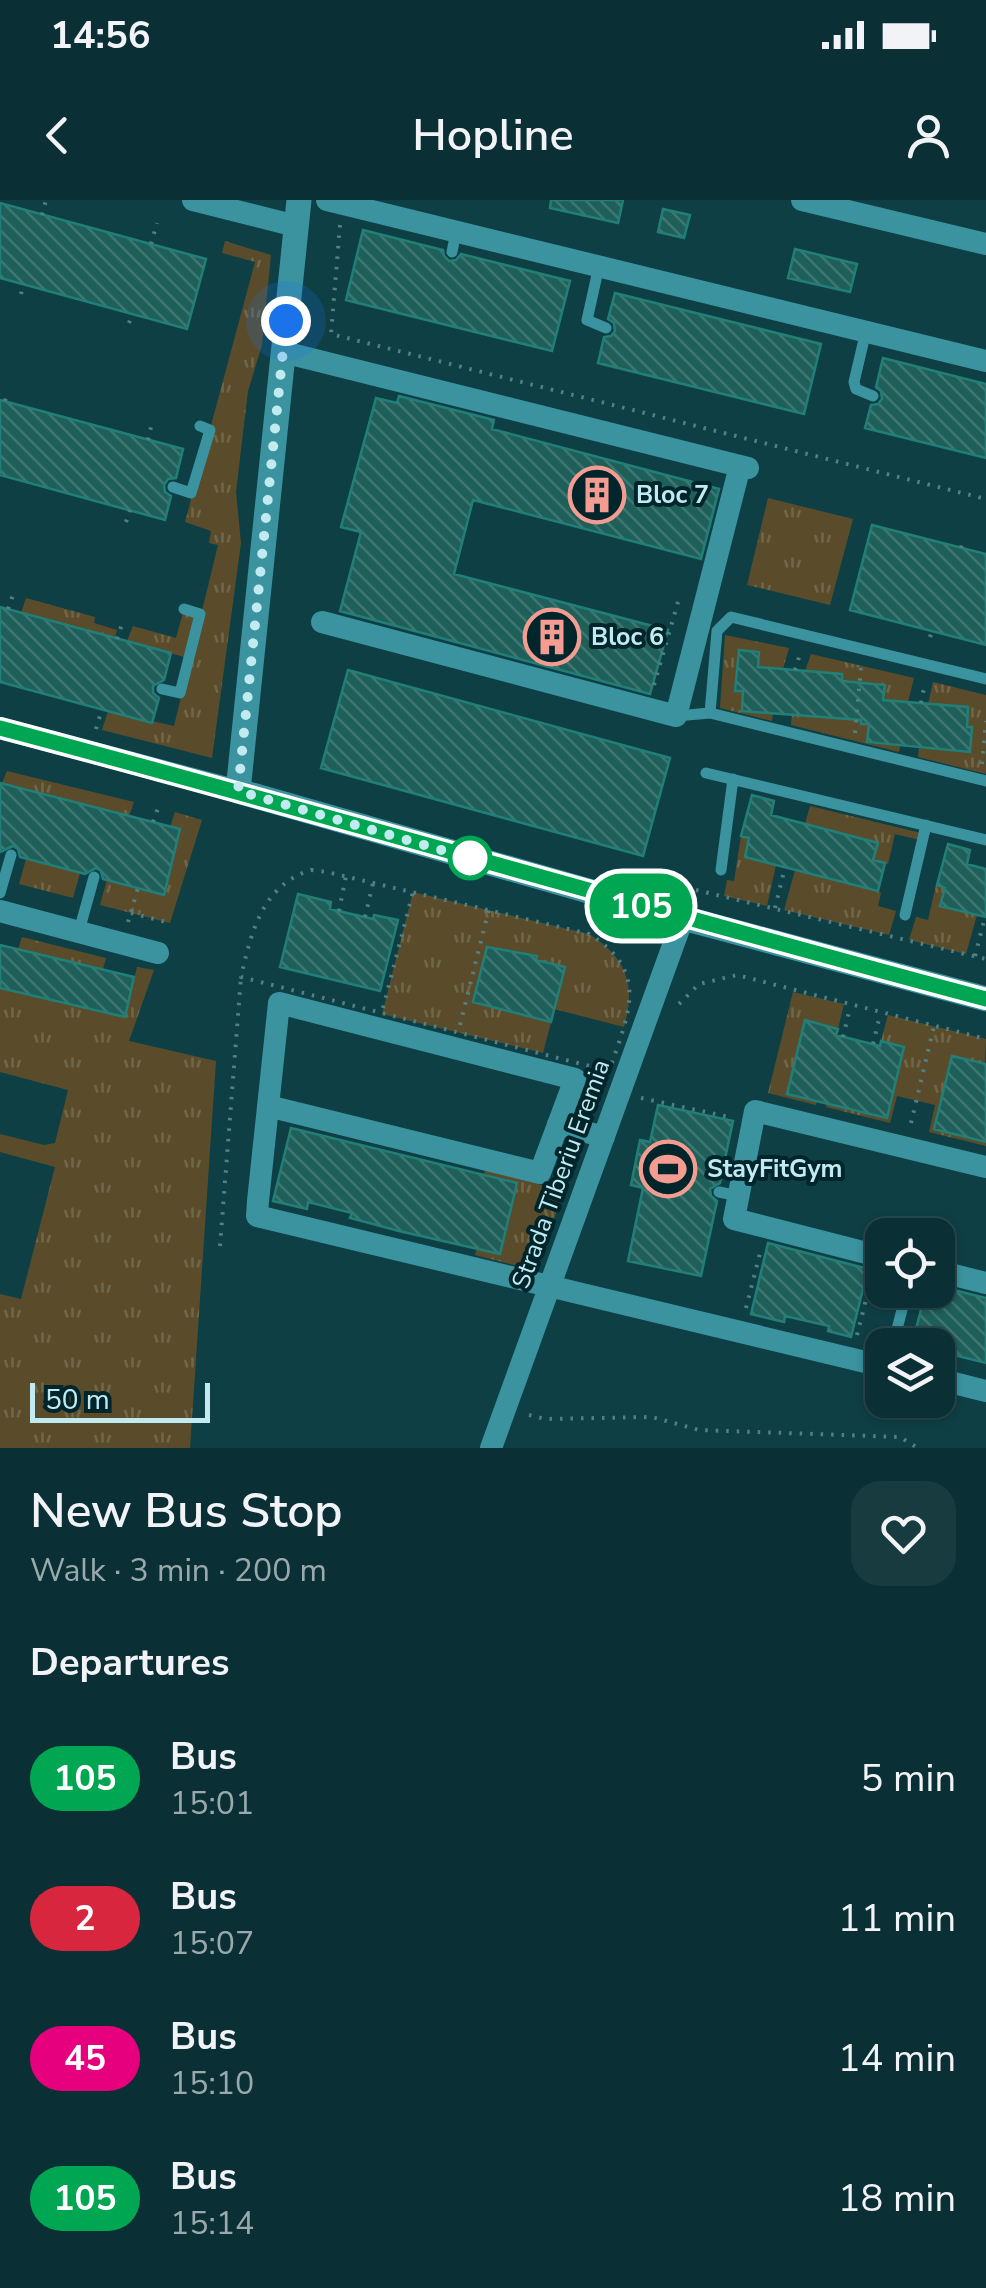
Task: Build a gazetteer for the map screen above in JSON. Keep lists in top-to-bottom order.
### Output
{
  "streets": {
    "street": ["Strada Tiberiu Eremia"]
  },
  "places": {
    "building": ["Bloc 7", "Bloc 6"],
    "sports": ["StayFitGym"]
  },
  "lines": ["bus line 105"],
  "scale_bar": "50 m",
  "page": {
    "status": "14:56",
    "header": "Hopline",
    "on_map": "105",
    "scale": "50 m",
    "heading": [
      ["New Bus Stop", "Walk · 3 min · 200 m"],
      "Departures"
    ],
    "list": [
      {
        "mark": "105",
        "name": "Bus",
        "note": "15:01",
        "value": "5 min"
      },
      {
        "mark": "2",
        "name": "Bus",
        "note": "15:07",
        "value": "11 min"
      },
      {
        "mark": "45",
        "name": "Bus",
        "note": "15:10",
        "value": "14 min"
      },
      {
        "mark": "105",
        "name": "Bus",
        "note": "15:14",
        "value": "18 min"
      }
    ]
  }
}
